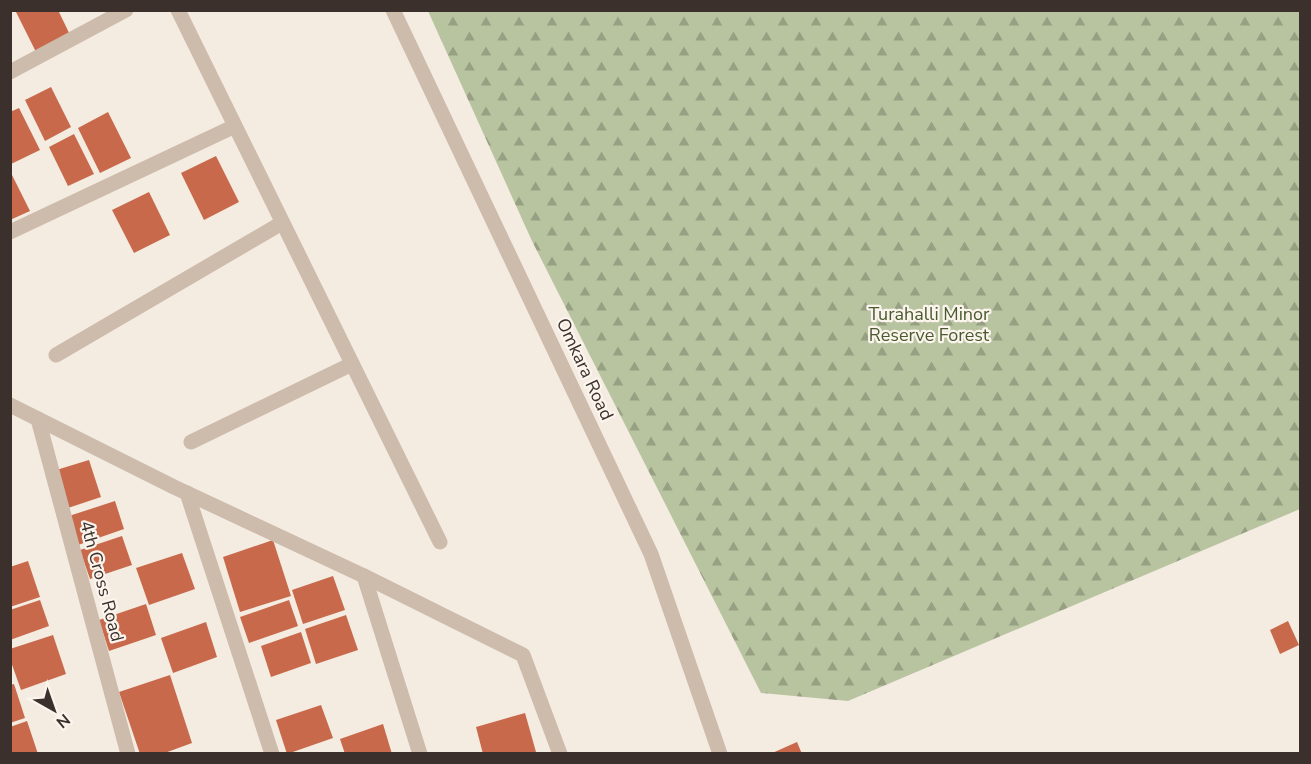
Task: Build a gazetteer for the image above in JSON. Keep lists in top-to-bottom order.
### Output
{
  "streets": {
    "street": ["Omkara Road", "4th Cross Road"]
  },
  "parks": ["Turahalli Minor Reserve Forest"],
  "north": "bottom right"
}
